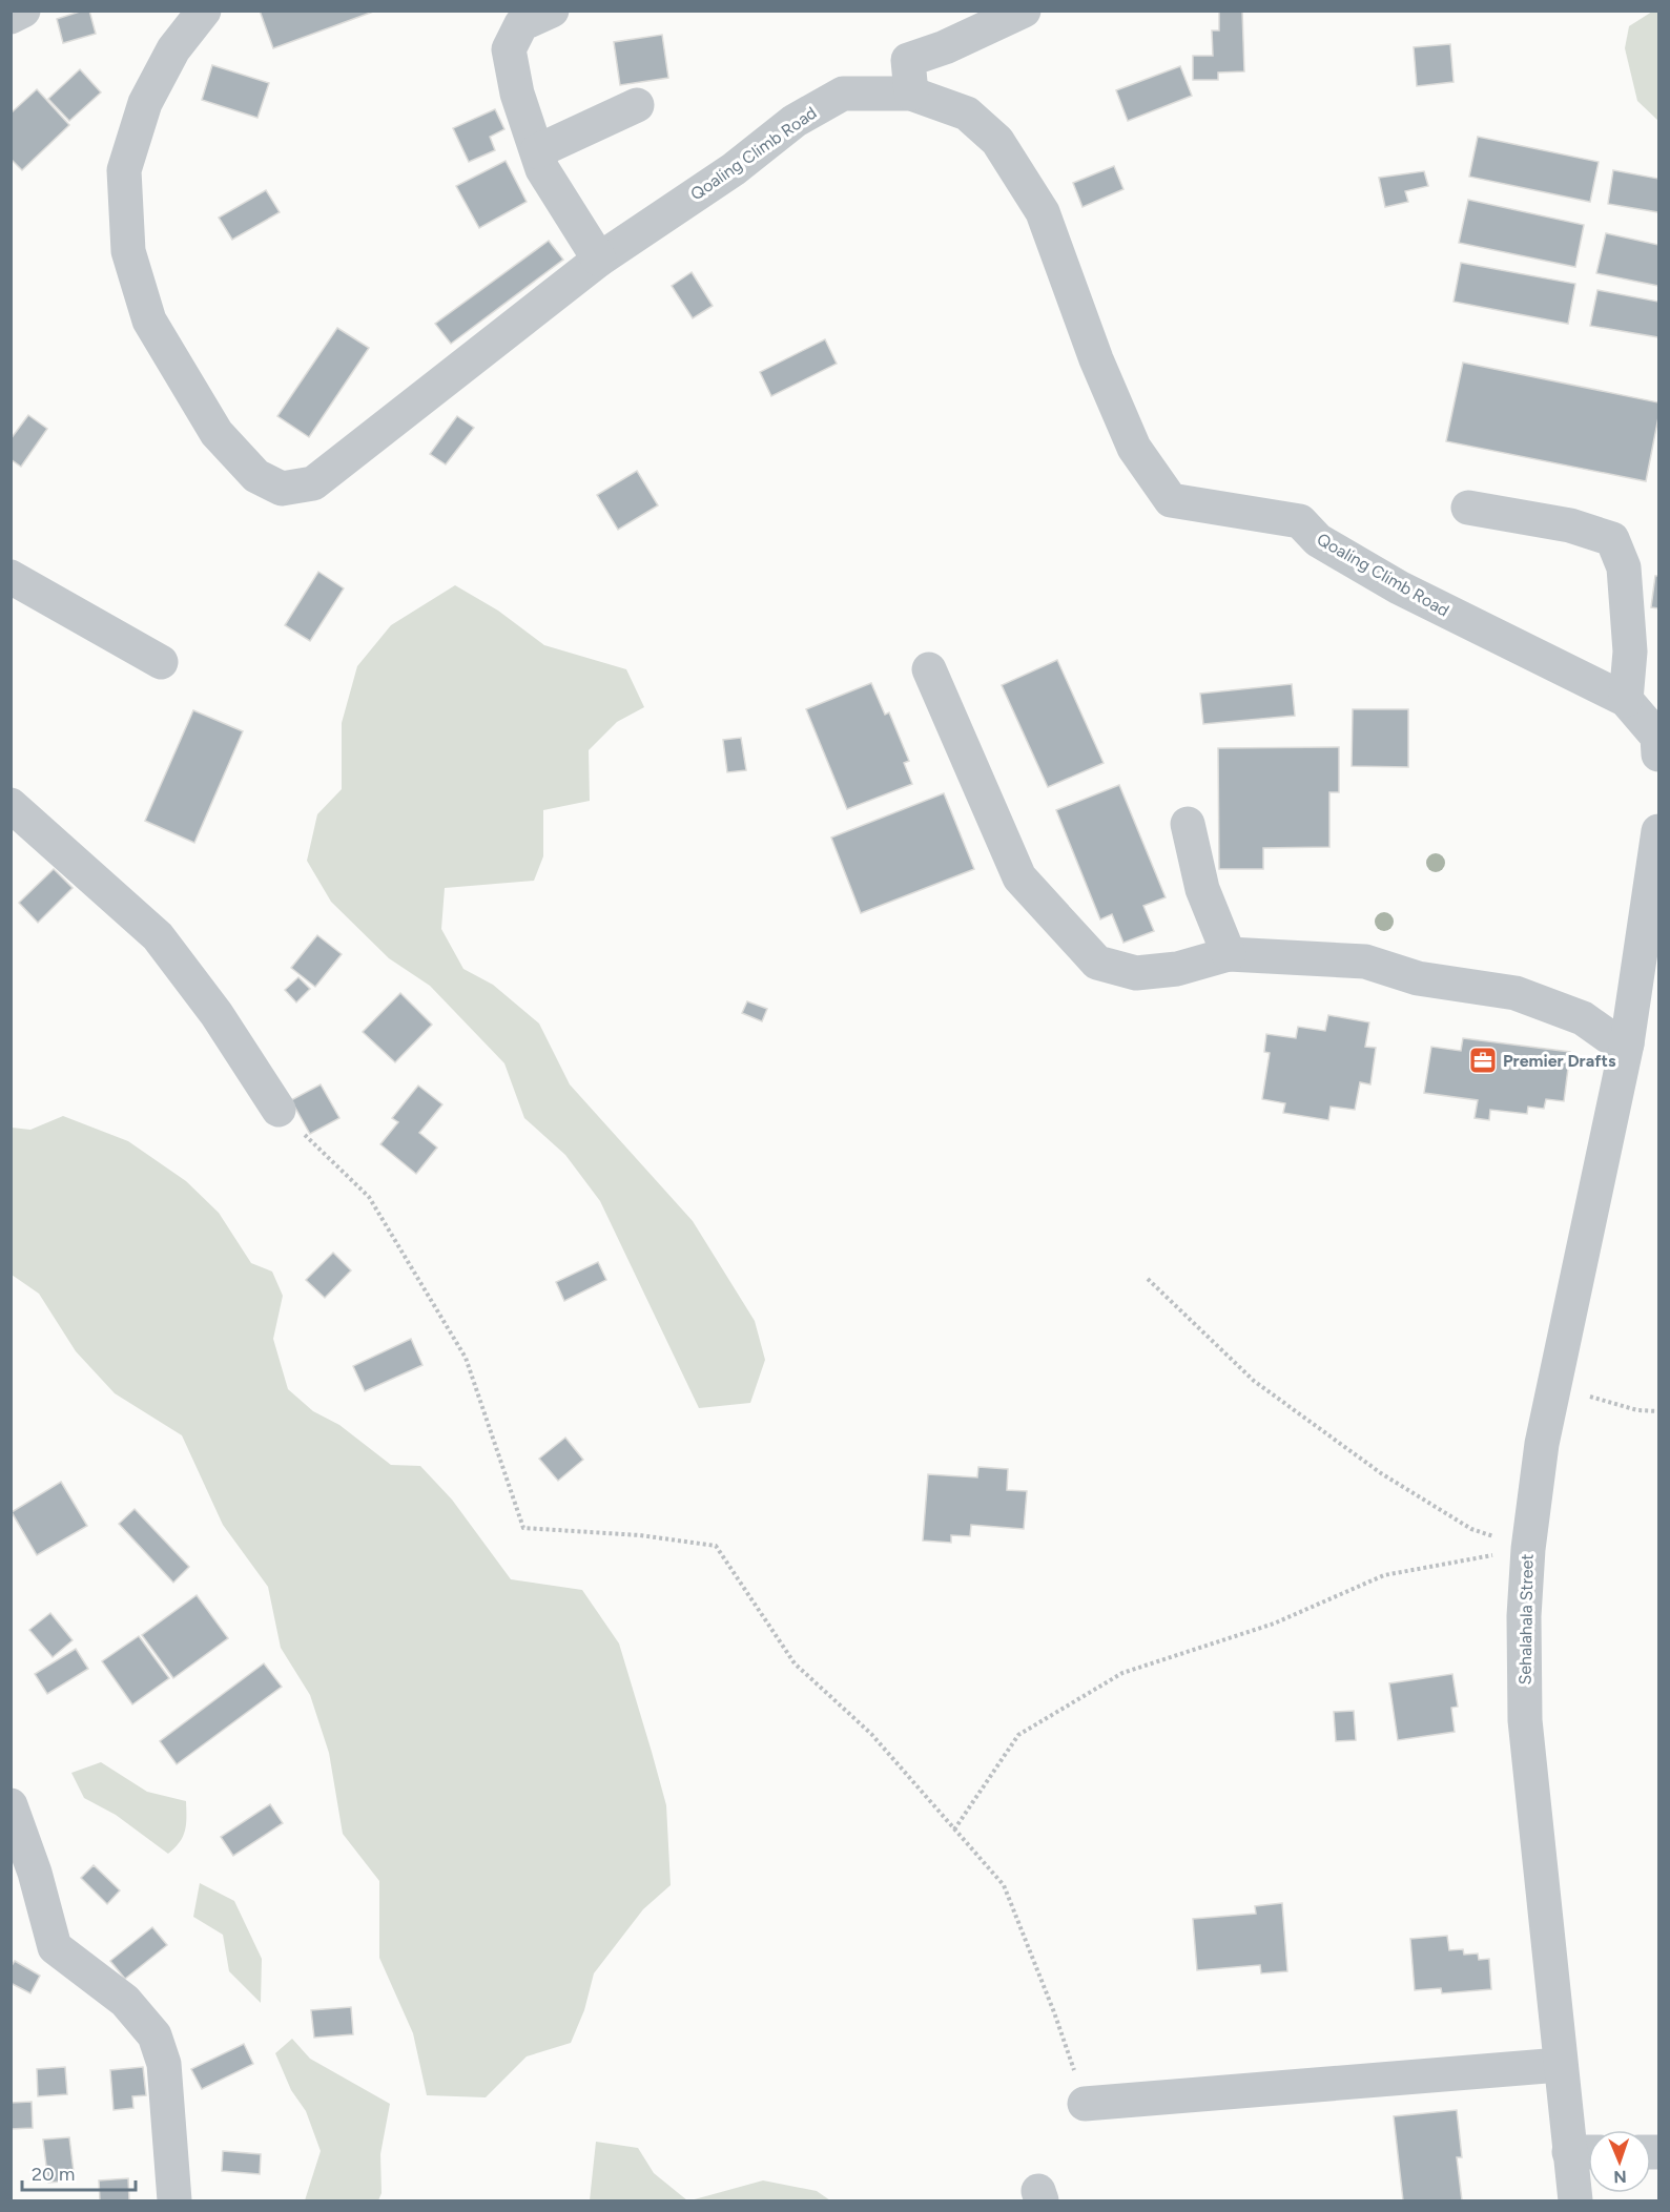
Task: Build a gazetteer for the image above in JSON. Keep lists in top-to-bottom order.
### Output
{
  "streets": {
    "street": ["Qoaling Climb Road", "Sehalahala Street"]
  },
  "places": {
    "office": ["Premier Drafts"]
  },
  "scale_bar": "20 m",
  "north": "bottom"
}
